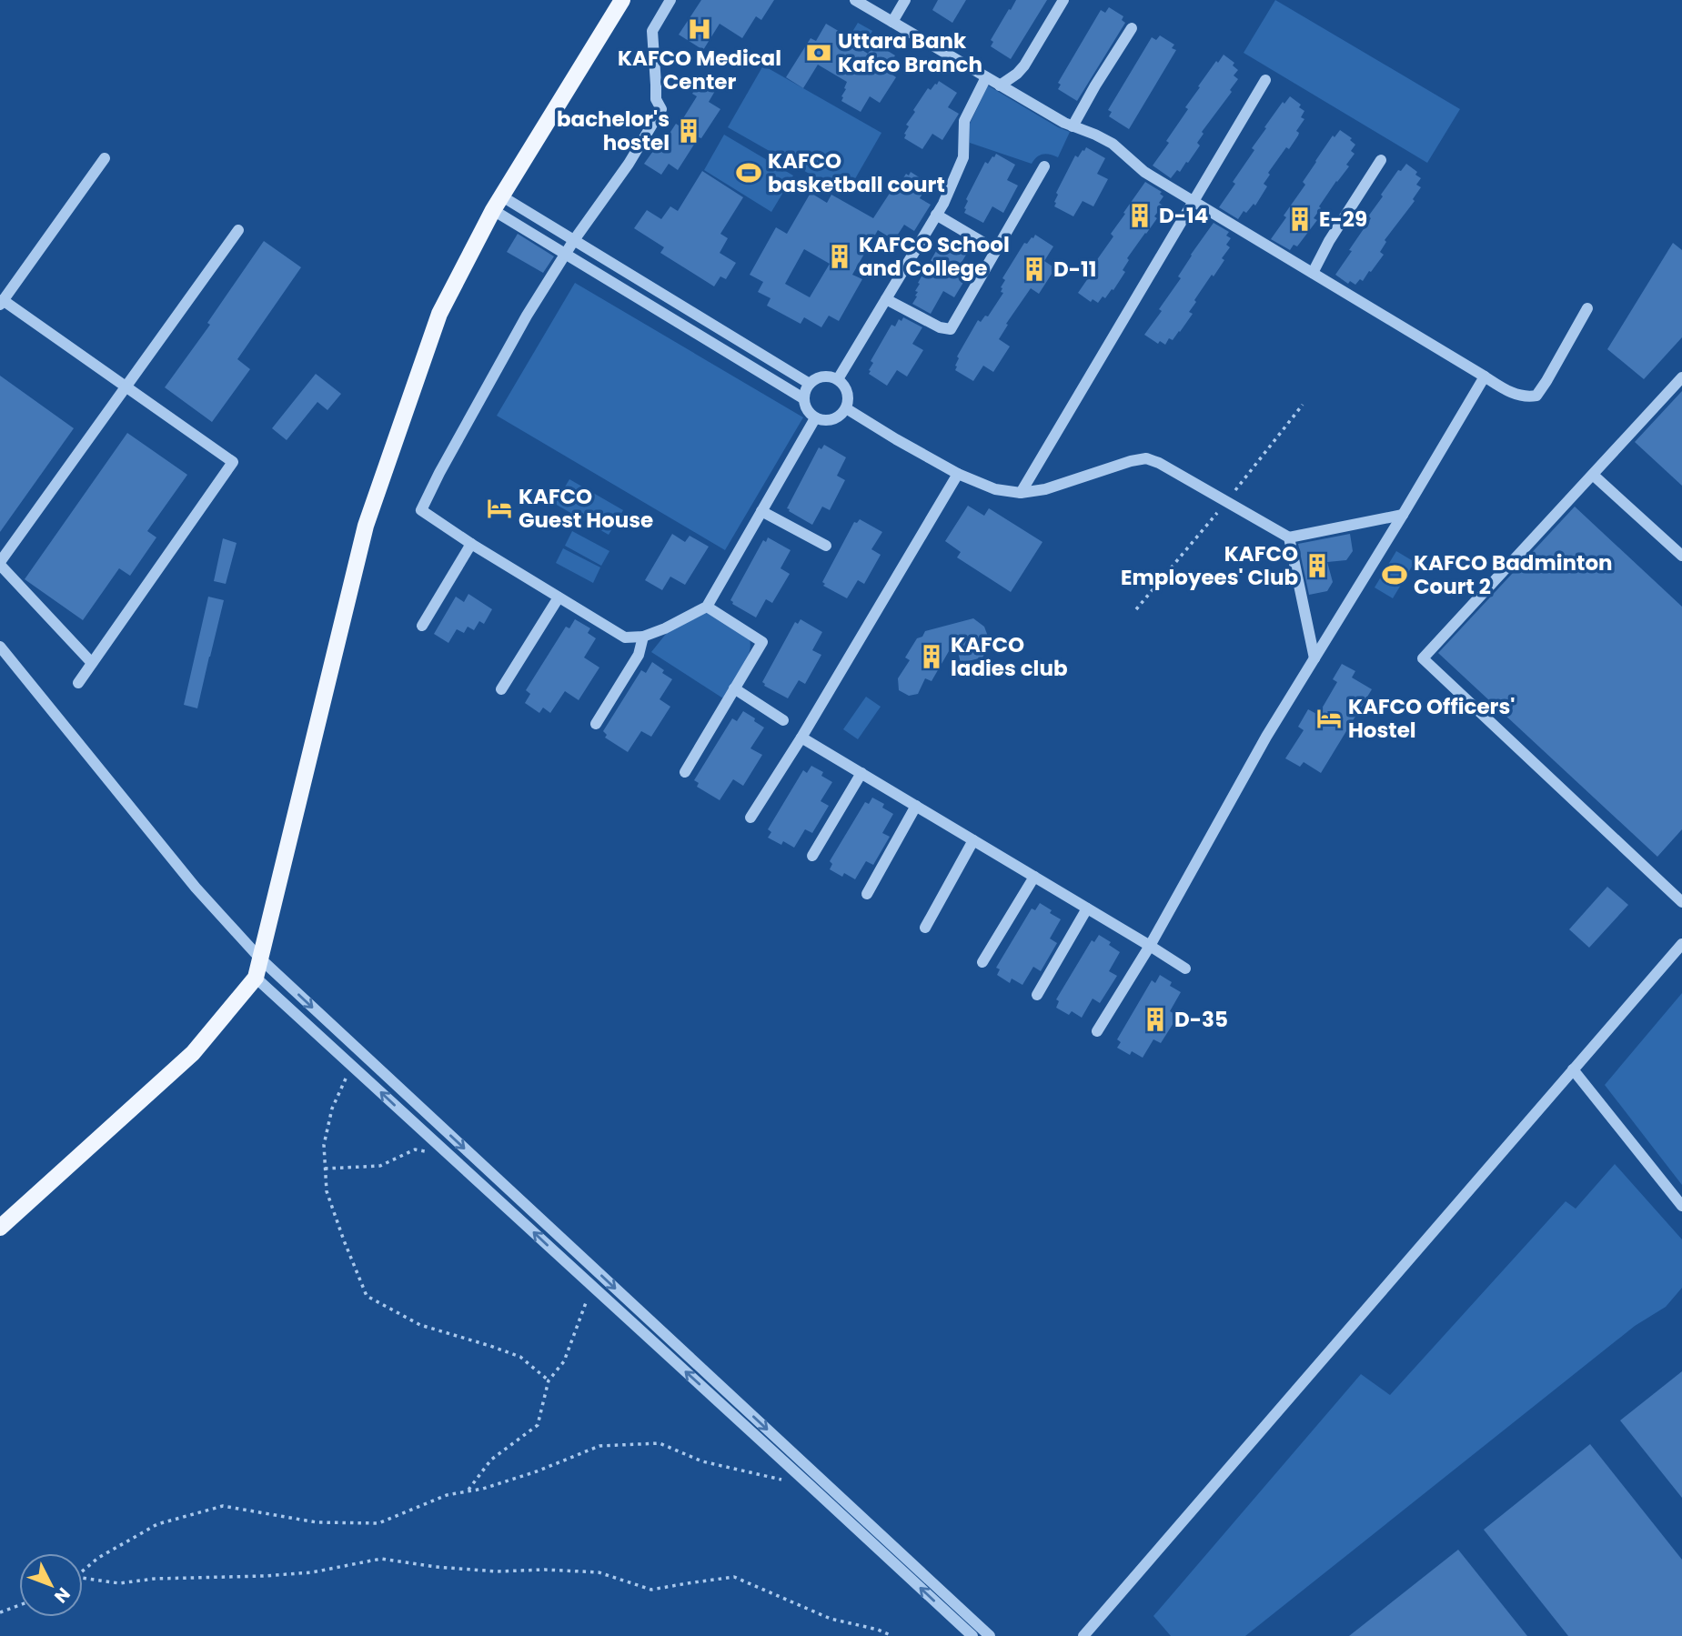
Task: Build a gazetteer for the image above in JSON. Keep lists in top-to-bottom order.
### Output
{
  "places": {
    "hospital": ["KAFCO Medical Center"],
    "bank": ["Uttara Bank Kafco Branch"],
    "building": [
      "bachelor's hostel",
      "D-14",
      "E-29",
      "KAFCO School and College",
      "D-11",
      "KAFCO Employees' Club",
      "KAFCO ladies club",
      "D-35"
    ],
    "sports": ["KAFCO basketball court", "KAFCO Badminton Court 2"],
    "hotel": ["KAFCO Guest House", "KAFCO Officers' Hostel"]
  },
  "north": "bottom right"
}
